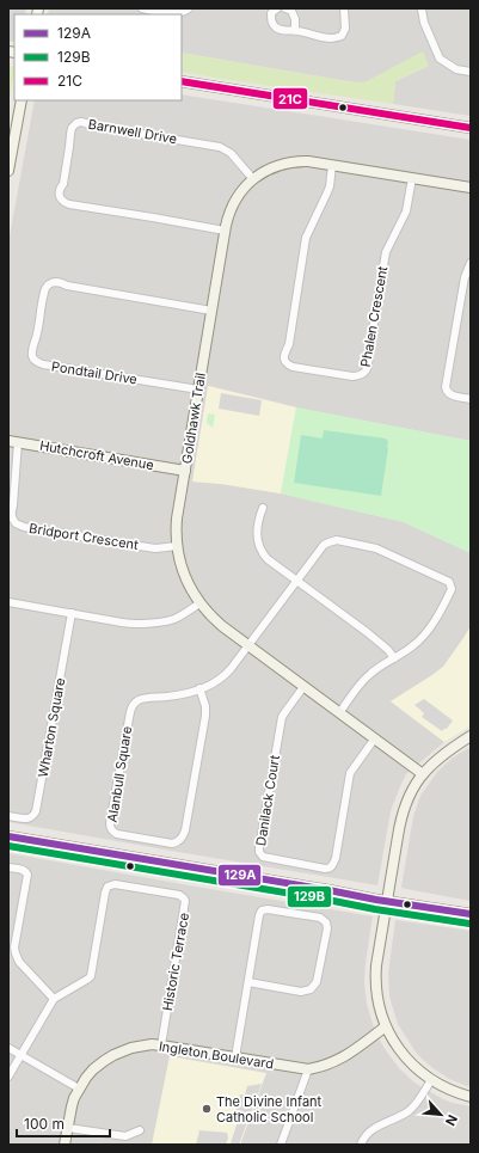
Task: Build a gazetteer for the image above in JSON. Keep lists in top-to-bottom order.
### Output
{
  "streets": {
    "street": [
      "Barnwell Drive",
      "Phalen Crescent",
      "Pondtail Drive",
      "Goldhawk Trail",
      "Hutchcroft Avenue",
      "Bridport Crescent",
      "Wharton Square",
      "Alanbull Square",
      "Danilack Court",
      "Historic Terrace",
      "Ingleton Boulevard"
    ]
  },
  "crossings": [
    ["Barnwell Drive", "Goldhawk Trail"],
    ["Phalen Crescent", "Goldhawk Trail"],
    ["Pondtail Drive", "Goldhawk Trail"],
    ["Goldhawk Trail", "Hutchcroft Avenue"],
    ["Goldhawk Trail", "Bridport Crescent"],
    ["Goldhawk Trail", "Alanbull Square"],
    ["Goldhawk Trail", "Danilack Court"],
    ["Hutchcroft Avenue", "Bridport Crescent"],
    ["Historic Terrace", "Ingleton Boulevard"]
  ],
  "places": ["The Divine Infant Catholic School"],
  "lines": ["transit line 21C", "transit line 129A", "transit line 129B"],
  "legend": ["129A", "129B", "21C"],
  "scale_bar": "100 m",
  "north": "bottom right"
}
